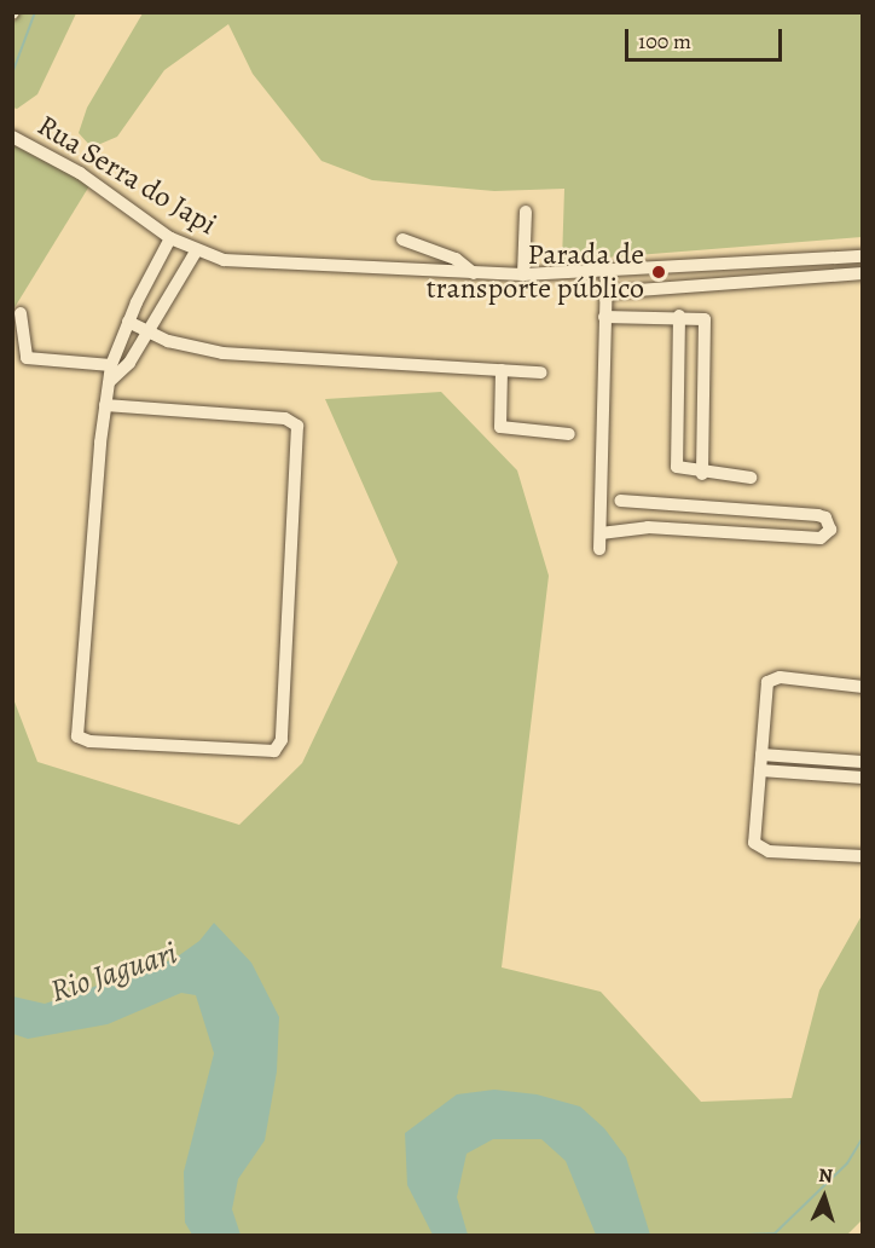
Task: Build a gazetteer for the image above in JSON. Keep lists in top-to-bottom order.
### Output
{
  "streets": {
    "street": ["Rua Serra do Japi"]
  },
  "water": ["Rio Jaguari"],
  "places": ["Parada de transporte público"],
  "scale_bar": "100 m",
  "north": "top"
}
